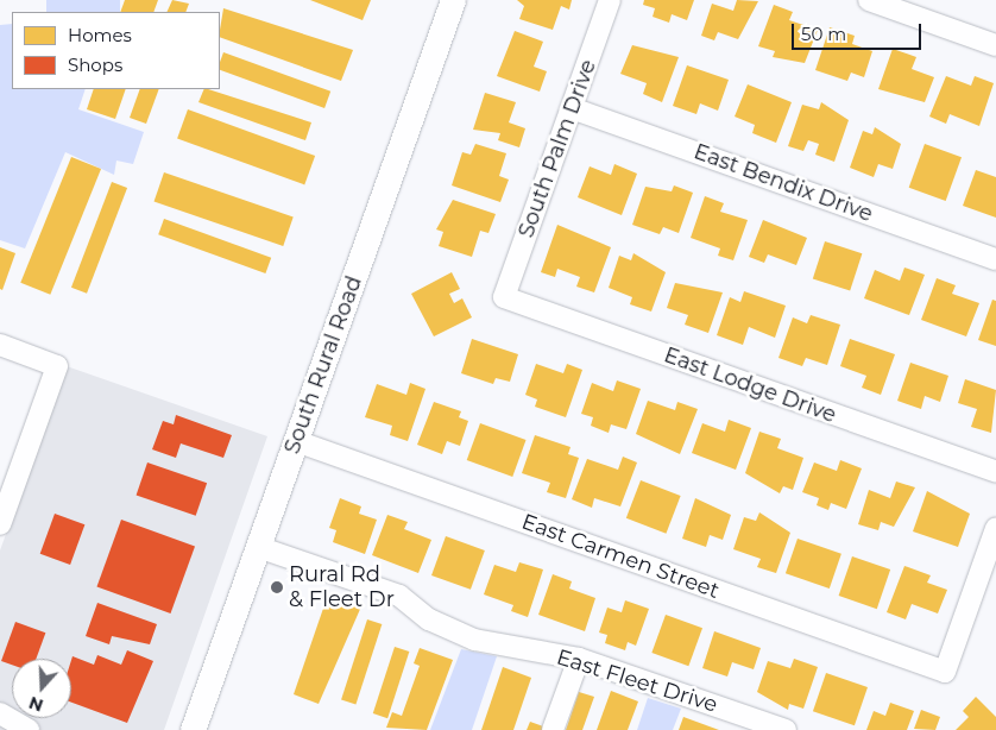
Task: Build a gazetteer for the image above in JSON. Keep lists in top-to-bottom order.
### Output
{
  "streets": {
    "main road": ["South Rural Road"],
    "street": [
      "South Palm Drive",
      "East Bendix Drive",
      "East Lodge Drive",
      "East Carmen Street",
      "East Fleet Drive"
    ]
  },
  "crossings": [
    ["South Palm Drive", "East Bendix Drive"],
    ["South Palm Drive", "East Lodge Drive"],
    ["South Rural Road", "East Carmen Street"],
    ["South Rural Road", "East Fleet Drive"]
  ],
  "places": ["Rural Rd & Fleet Dr"],
  "legend": ["Homes", "Shops"],
  "scale_bar": "50 m",
  "north": "bottom"
}
